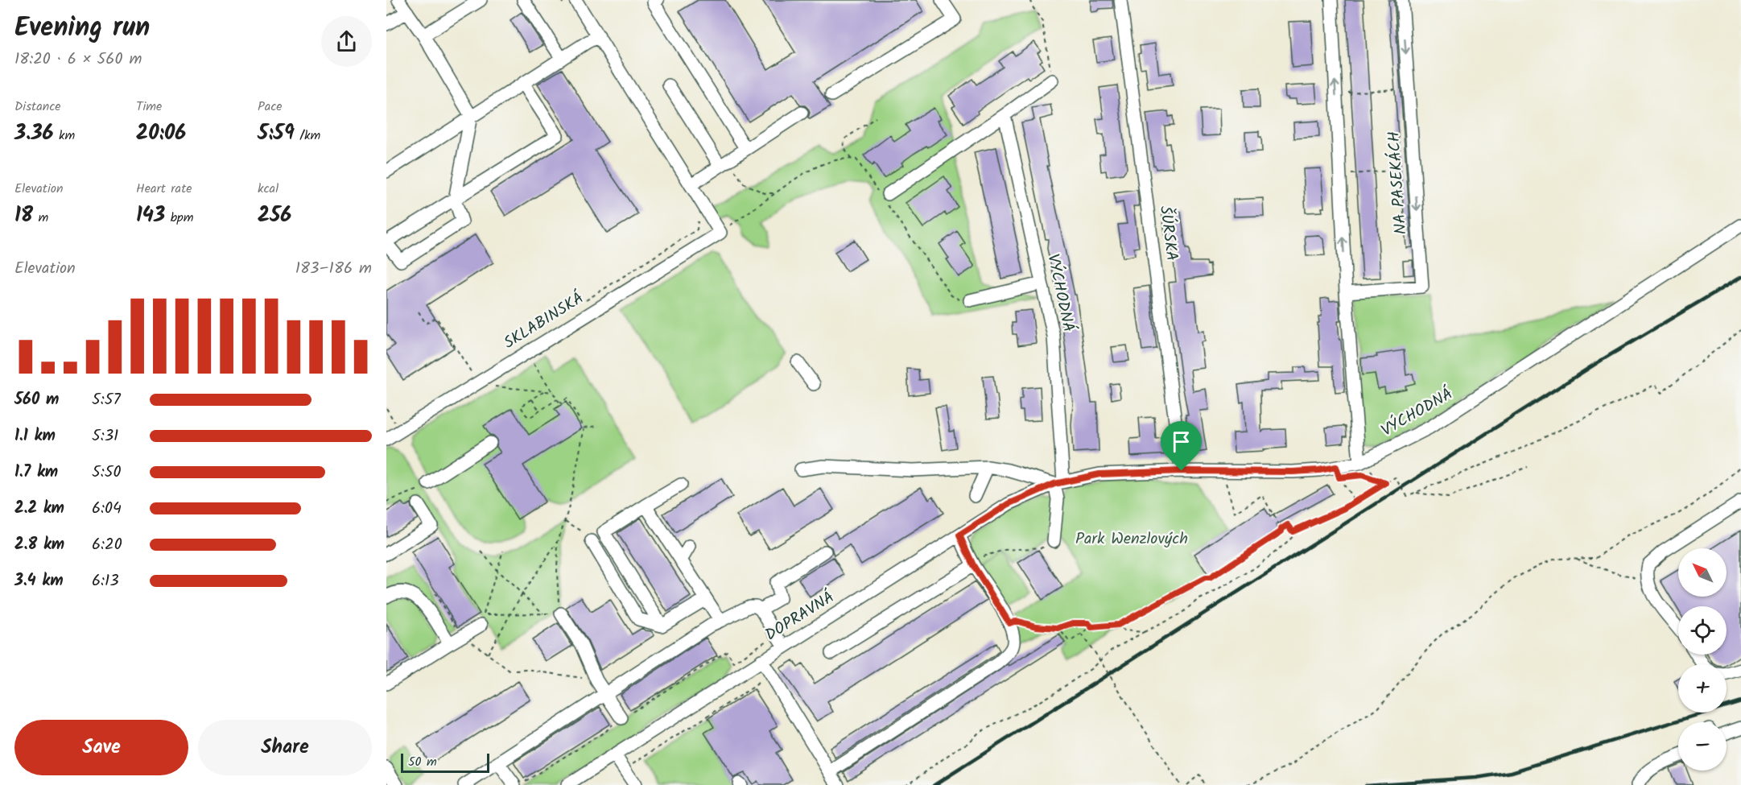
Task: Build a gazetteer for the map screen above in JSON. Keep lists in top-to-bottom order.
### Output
{
  "streets": {
    "street": [
      "NA PASEKÁCH",
      "ŠÚRSKA",
      "VÝCHODNÁ",
      "SKLABINSKÁ",
      "DOPRAVNÁ"
    ]
  },
  "crossings": [
    ["ŠÚRSKA", "VÝCHODNÁ"],
    ["VÝCHODNÁ", "DOPRAVNÁ"]
  ],
  "parks": ["Park Wenzlových"],
  "scale_bar": "50 m",
  "north": "top left",
  "page": {
    "heading": ["Evening run", "18:20 · 6 × 560 m"],
    "stats": [
      ["Distance", "3.36 km"],
      ["Time", "20:06"],
      ["Pace", "5:59 /km"],
      ["Elevation", "18 m"],
      ["Heart rate", "143 bpm"],
      ["kcal", "256"]
    ],
    "chart": ["Elevation", "183–186 m"],
    "list": [
      {
        "name": "560 m",
        "note": "5:57"
      },
      {
        "name": "1.1 km",
        "note": "5:31"
      },
      {
        "name": "1.7 km",
        "note": "5:50"
      },
      {
        "name": "2.2 km",
        "note": "6:04"
      },
      {
        "name": "2.8 km",
        "note": "6:20"
      },
      {
        "name": "3.4 km",
        "note": "6:13"
      }
    ],
    "map_buttons": ["+", "−"],
    "buttons": ["Save", "Share"],
    "scale": "50 m"
  }
}
